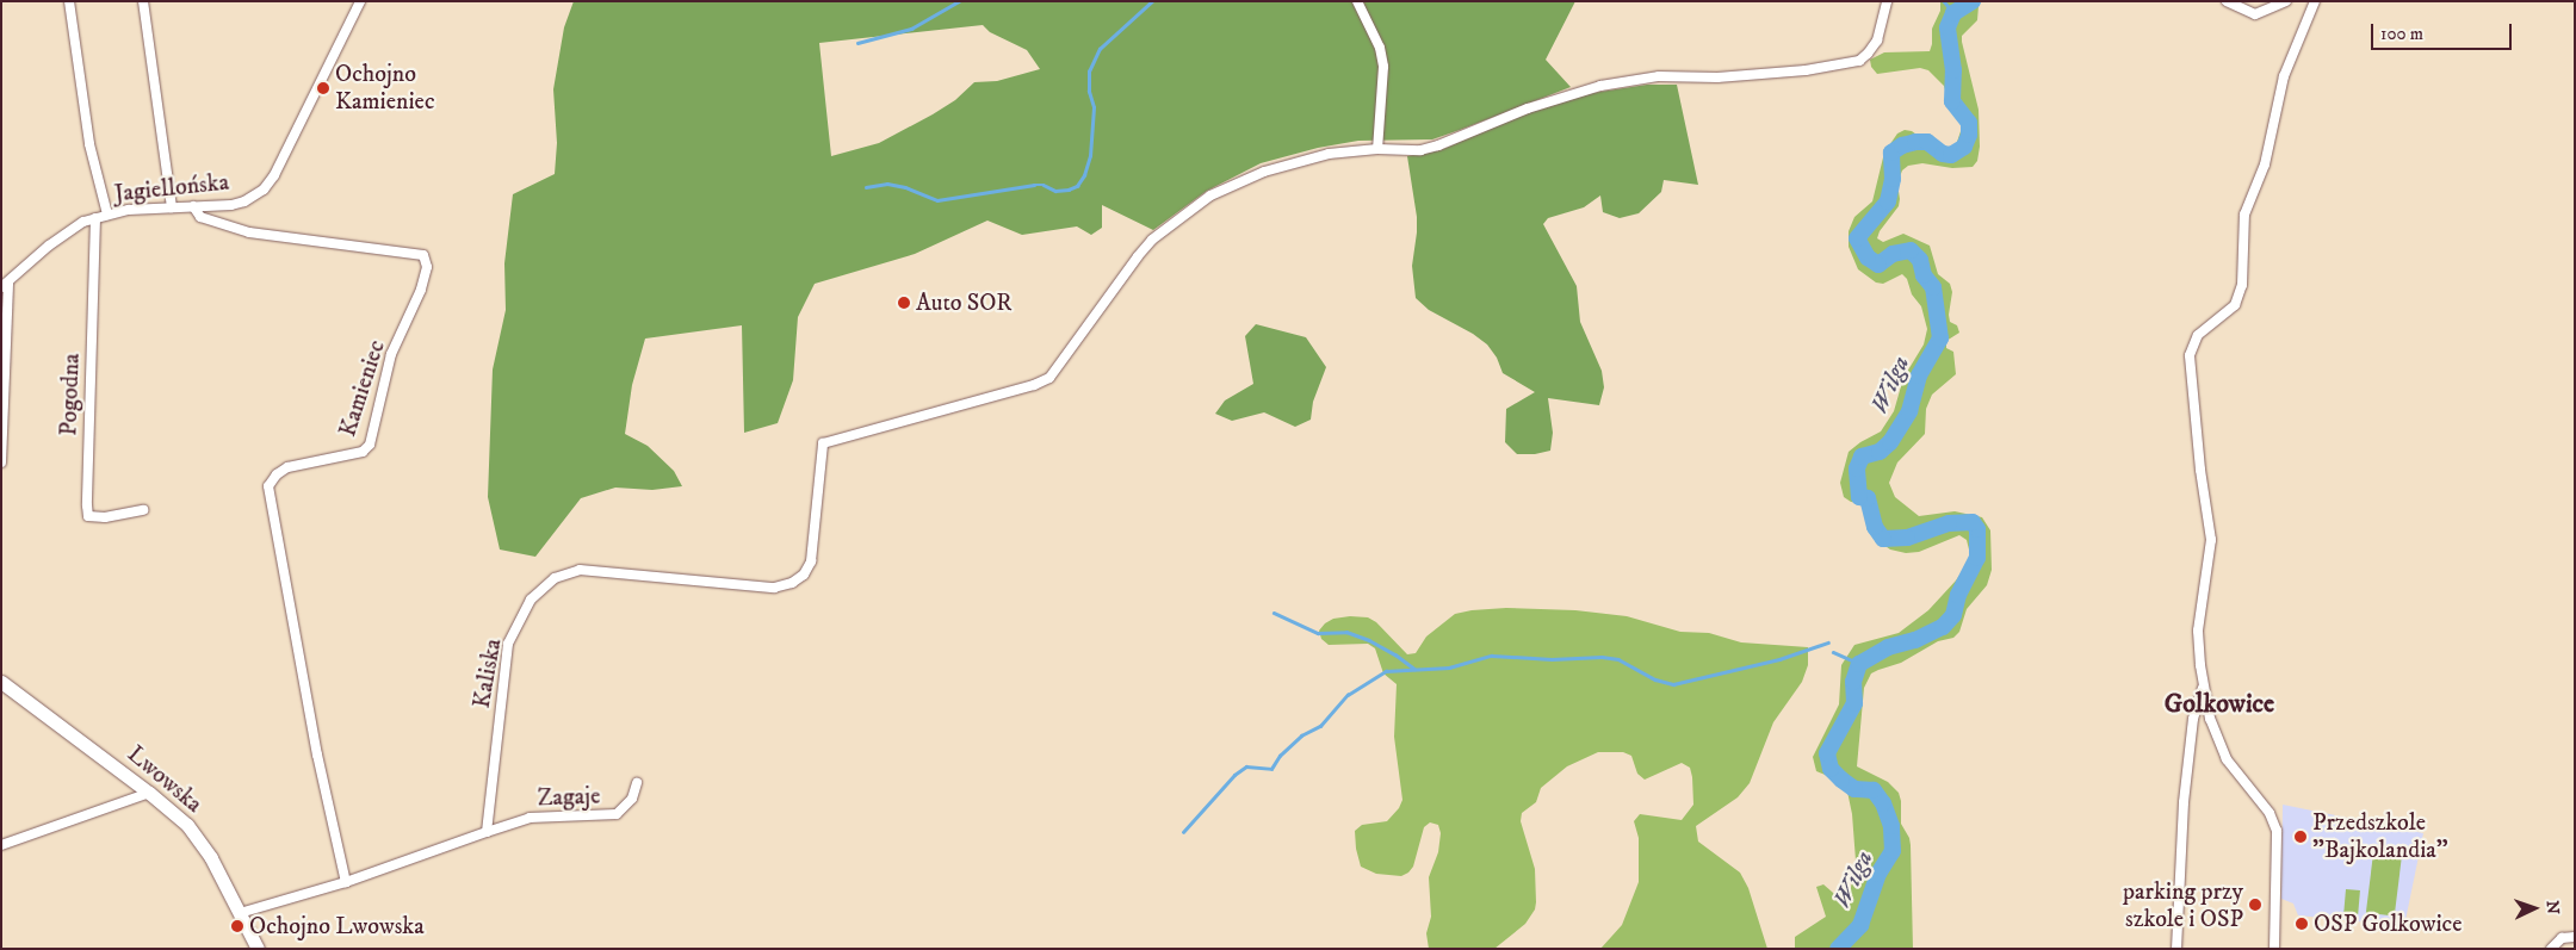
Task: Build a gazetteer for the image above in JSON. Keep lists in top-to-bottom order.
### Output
{
  "streets": {
    "street": [
      "Jagiellońska",
      "Kamieniec",
      "Pogodna",
      "Kaliska",
      "Lwowska",
      "Zagaje"
    ]
  },
  "crossings": [
    ["Jagiellońska", "Kamieniec"],
    ["Jagiellońska", "Pogodna"],
    ["Kaliska", "Zagaje"]
  ],
  "districts": ["Golkowice"],
  "water": ["Wilga"],
  "places": [
    "Ochojno Kamieniec",
    "Auto SOR",
    "Przedszkole \"Bajkolandia\"",
    "parking przy szkole i OSP",
    "OSP Golkowice",
    "Ochojno Lwowska"
  ],
  "scale_bar": "100 m",
  "north": "right"
}
